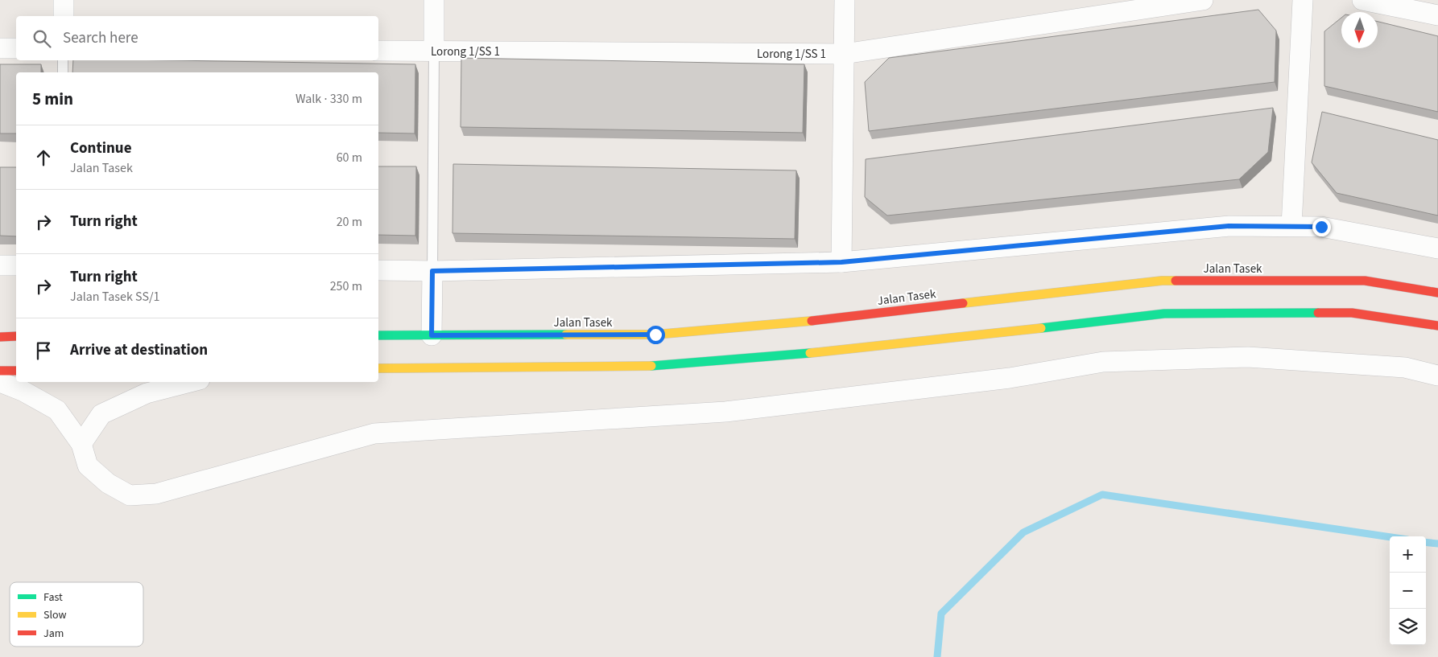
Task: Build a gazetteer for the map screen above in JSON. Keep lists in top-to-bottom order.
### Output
{
  "streets": {
    "main road": ["Jalan Tasek"],
    "street": ["Lorong 1/SS 1"]
  },
  "legend": ["Fast", "Slow", "Jam"],
  "north": "bottom",
  "page": {
    "search": "Search here",
    "heading": ["5 min", "Walk · 330 m"],
    "list": [
      ["Continue", "Jalan Tasek", "60 m"],
      ["Turn right", "20 m"],
      ["Turn right", "Jalan Tasek SS/1", "250 m"],
      "Arrive at destination"
    ],
    "map_buttons": ["+", "−"]
  }
}
